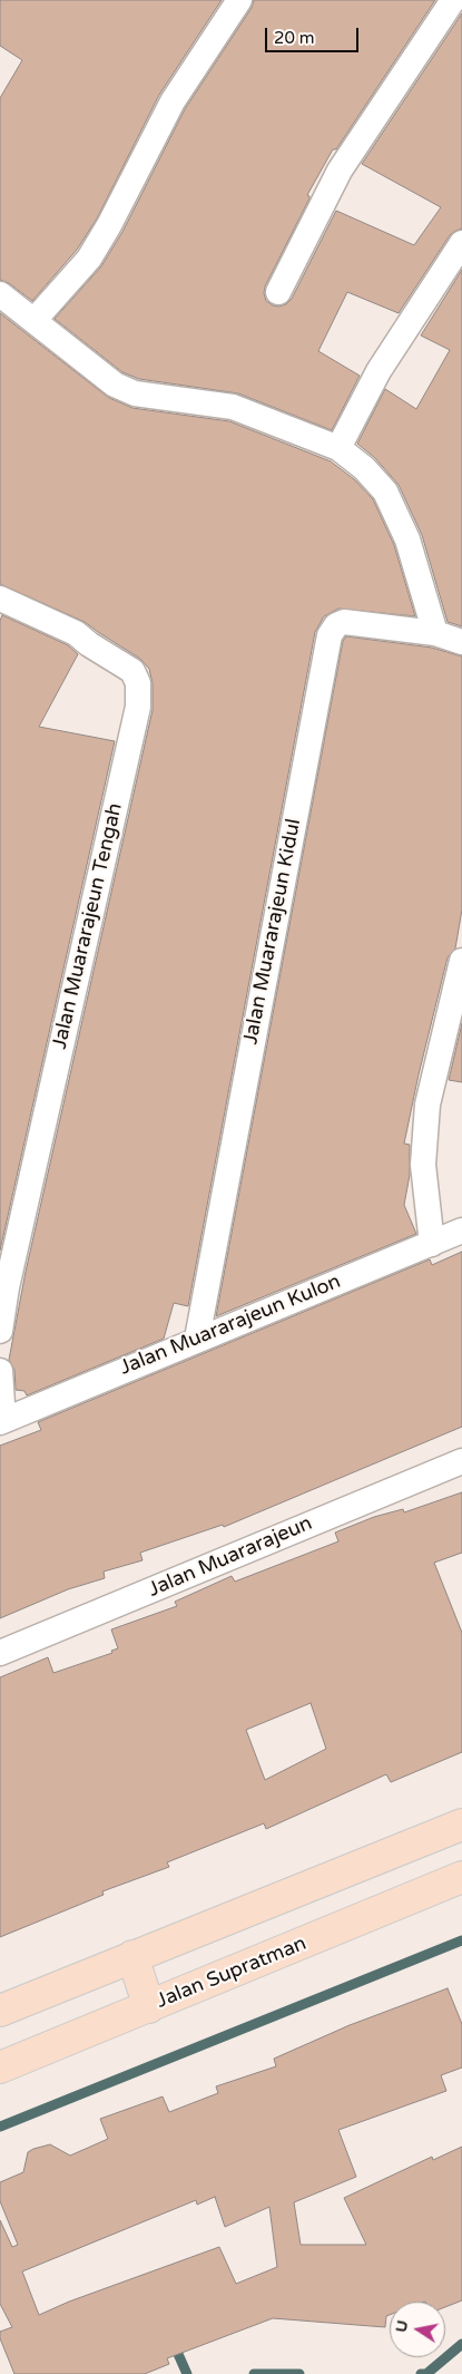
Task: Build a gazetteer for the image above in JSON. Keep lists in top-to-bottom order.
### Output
{
  "streets": {
    "main road": ["Jalan Supratman"],
    "street": [
      "Jalan Muararajeun Tengah",
      "Jalan Muararajeun Kidul",
      "Jalan Muararajeun Kulon",
      "Jalan Muararajeun"
    ]
  },
  "crossings": [
    ["Jalan Muararajeun Kidul", "Jalan Muararajeun Kulon"]
  ],
  "scale_bar": "20 m",
  "north": "left"
}
